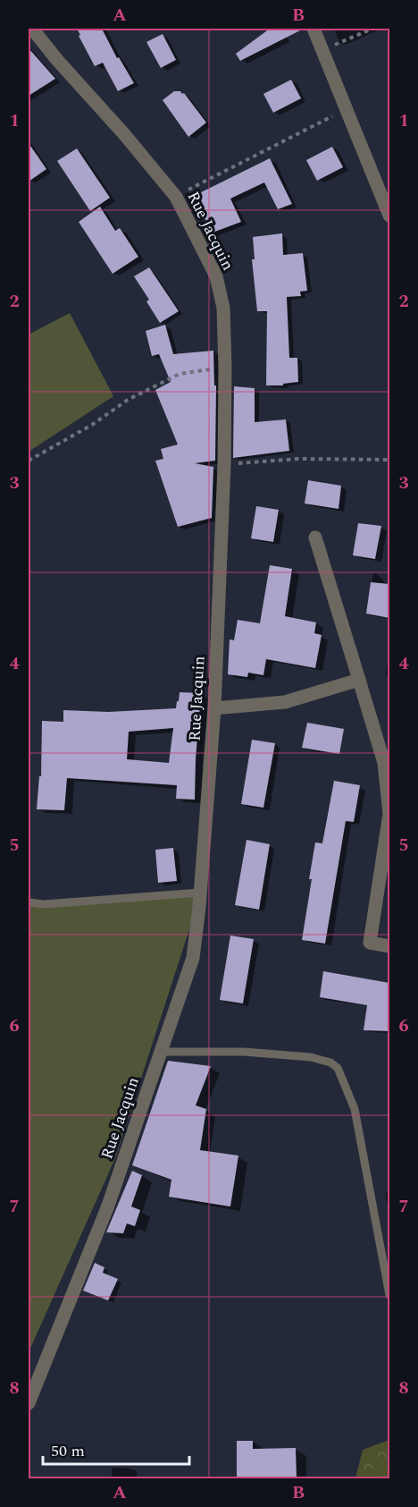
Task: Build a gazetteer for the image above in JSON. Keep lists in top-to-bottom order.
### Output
{
  "streets": {
    "street": ["Rue Jacquin"]
  },
  "scale_bar": "50 m",
  "grid": {
    "columns": ["A", "B"],
    "rows": [
      "1",
      "2",
      "3",
      "4",
      "5",
      "6",
      "7",
      "8"
    ]
  }
}
